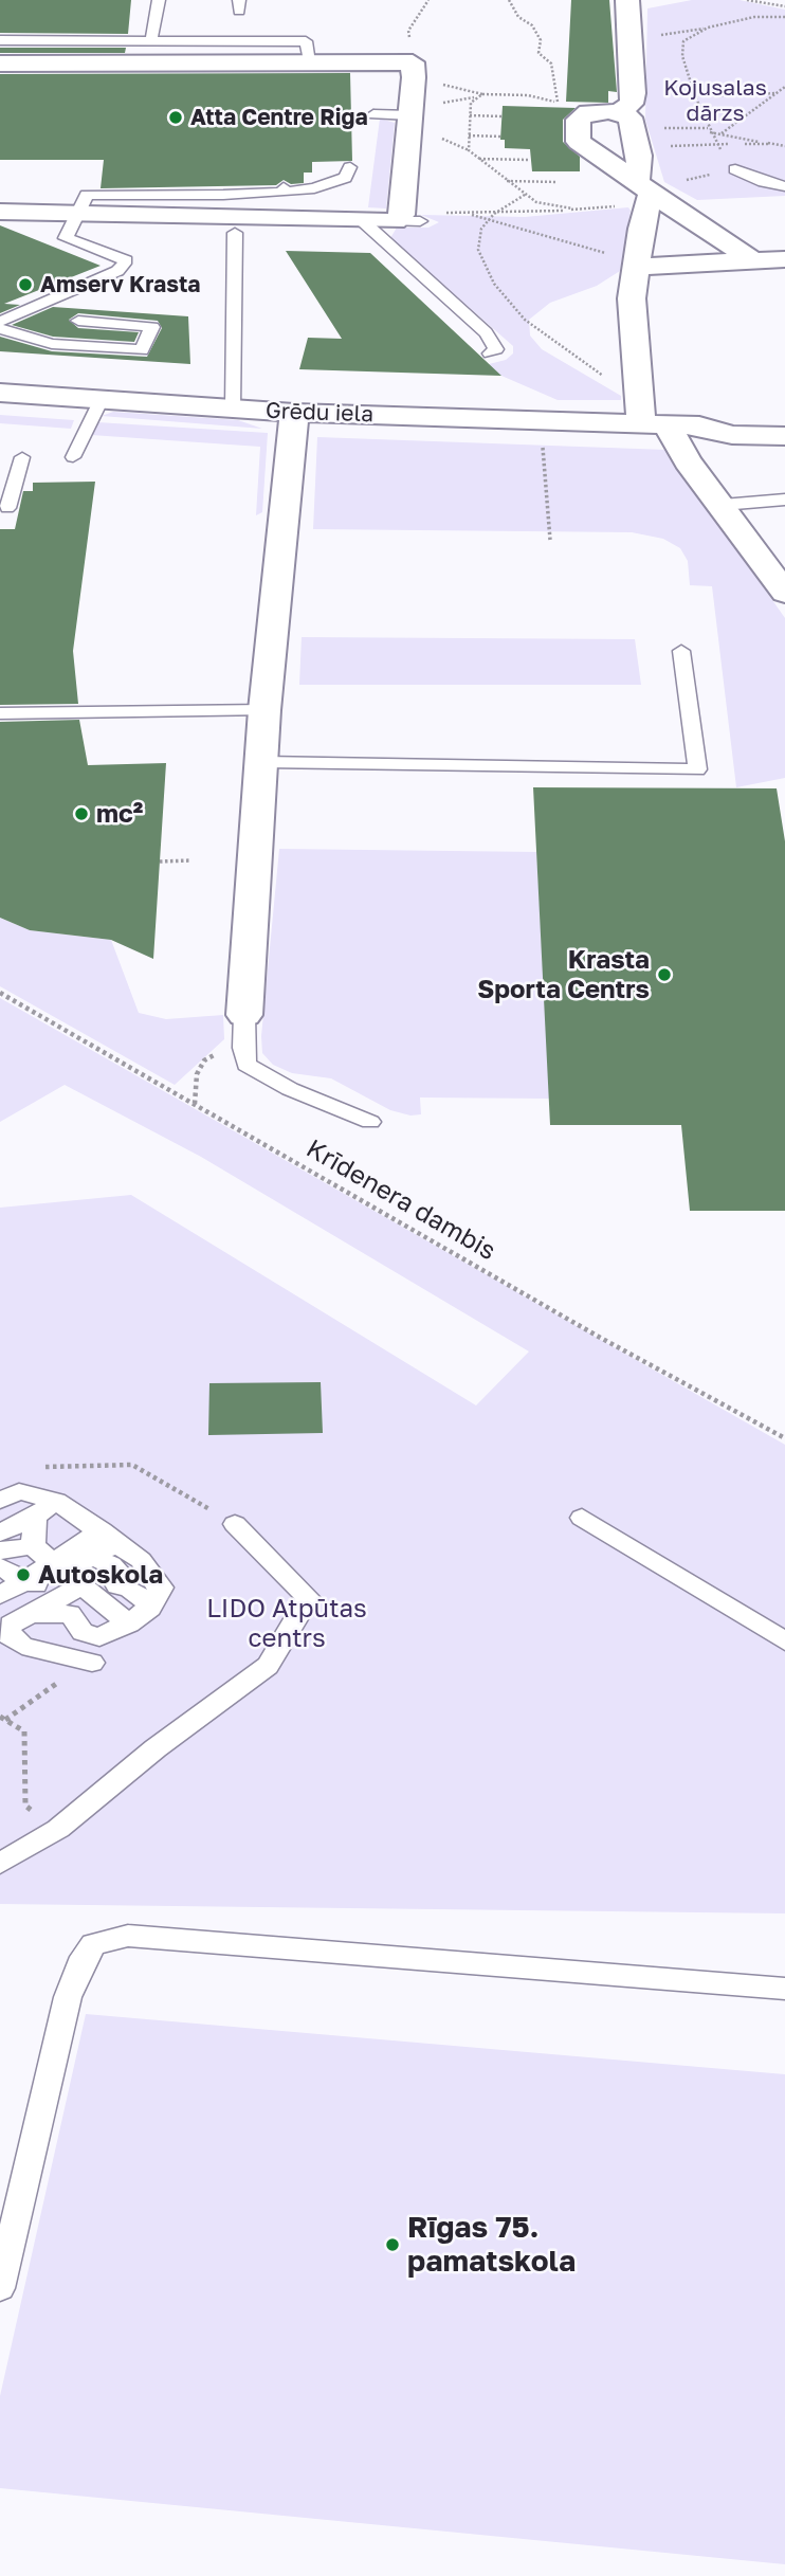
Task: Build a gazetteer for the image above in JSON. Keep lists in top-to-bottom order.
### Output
{
  "streets": {
    "street": ["Grēdu iela"],
    "path": ["Krīdenera dambis"]
  },
  "parks": ["Kojusalas dārzs", "LIDO Atpūtas centrs"],
  "places": [
    "Atta Centre Riga",
    "Amserv Krasta",
    "mc²",
    "Krasta Sporta Centrs",
    "Autoskola",
    "Rīgas 75. pamatskola"
  ]
}
